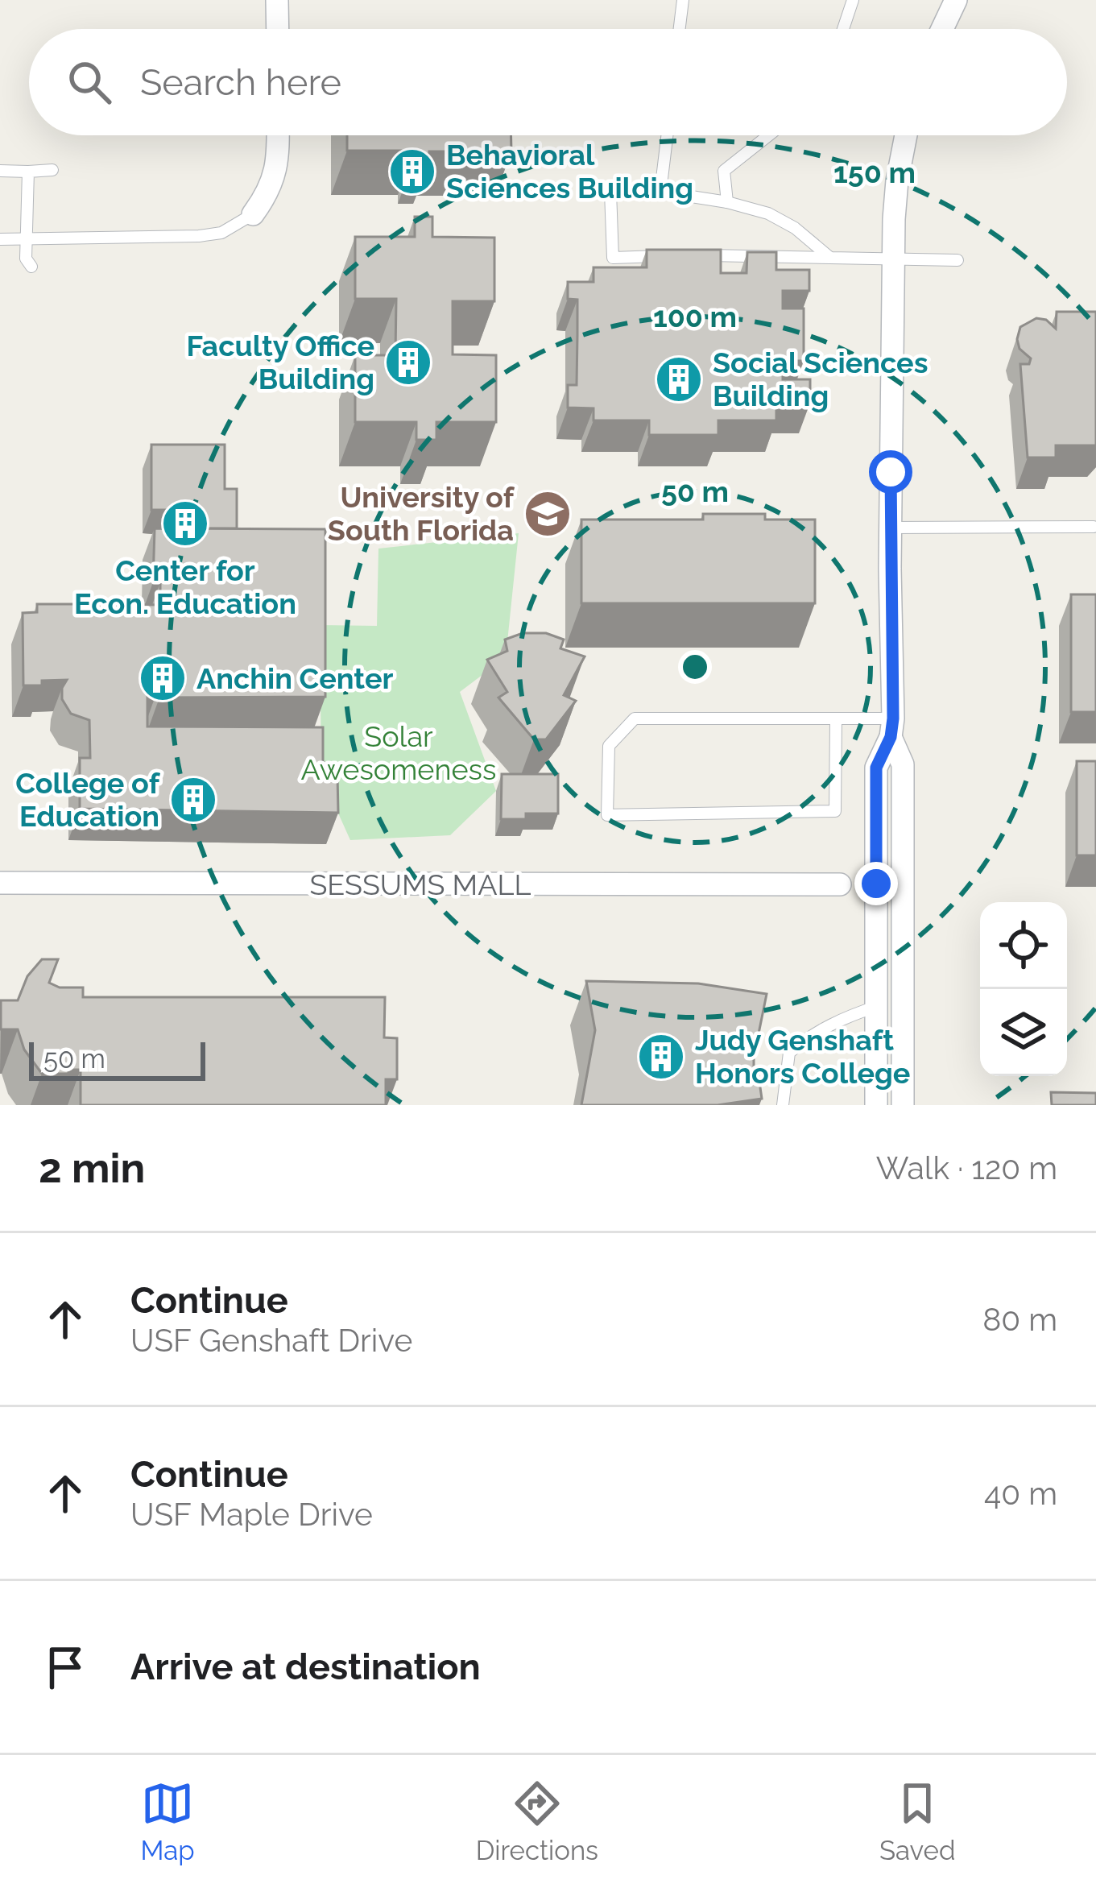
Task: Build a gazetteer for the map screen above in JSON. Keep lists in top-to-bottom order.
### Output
{
  "streets": {
    "street": ["SESSUMS MALL"]
  },
  "parks": ["Solar Awesomeness"],
  "places": {
    "building": [
      "Behavioral Sciences Building",
      "Faculty Office Building",
      "Social Sciences Building",
      "Center for Econ. Education",
      "Anchin Center",
      "College of Education",
      "Judy Genshaft Honors College"
    ],
    "school or university": ["University of South Florida"]
  },
  "scale_bar": "50 m",
  "page": {
    "search": "Search here",
    "scale": "50 m",
    "heading": ["2 min", "Walk · 120 m"],
    "list": [
      ["Continue", "USF Genshaft Drive", "80 m"],
      ["Continue", "USF Maple Drive", "40 m"],
      "Arrive at destination"
    ],
    "nav": ["Map", "Directions", "Saved"]
  },
  "rings": ["150 m", "100 m", "50 m"]
}
